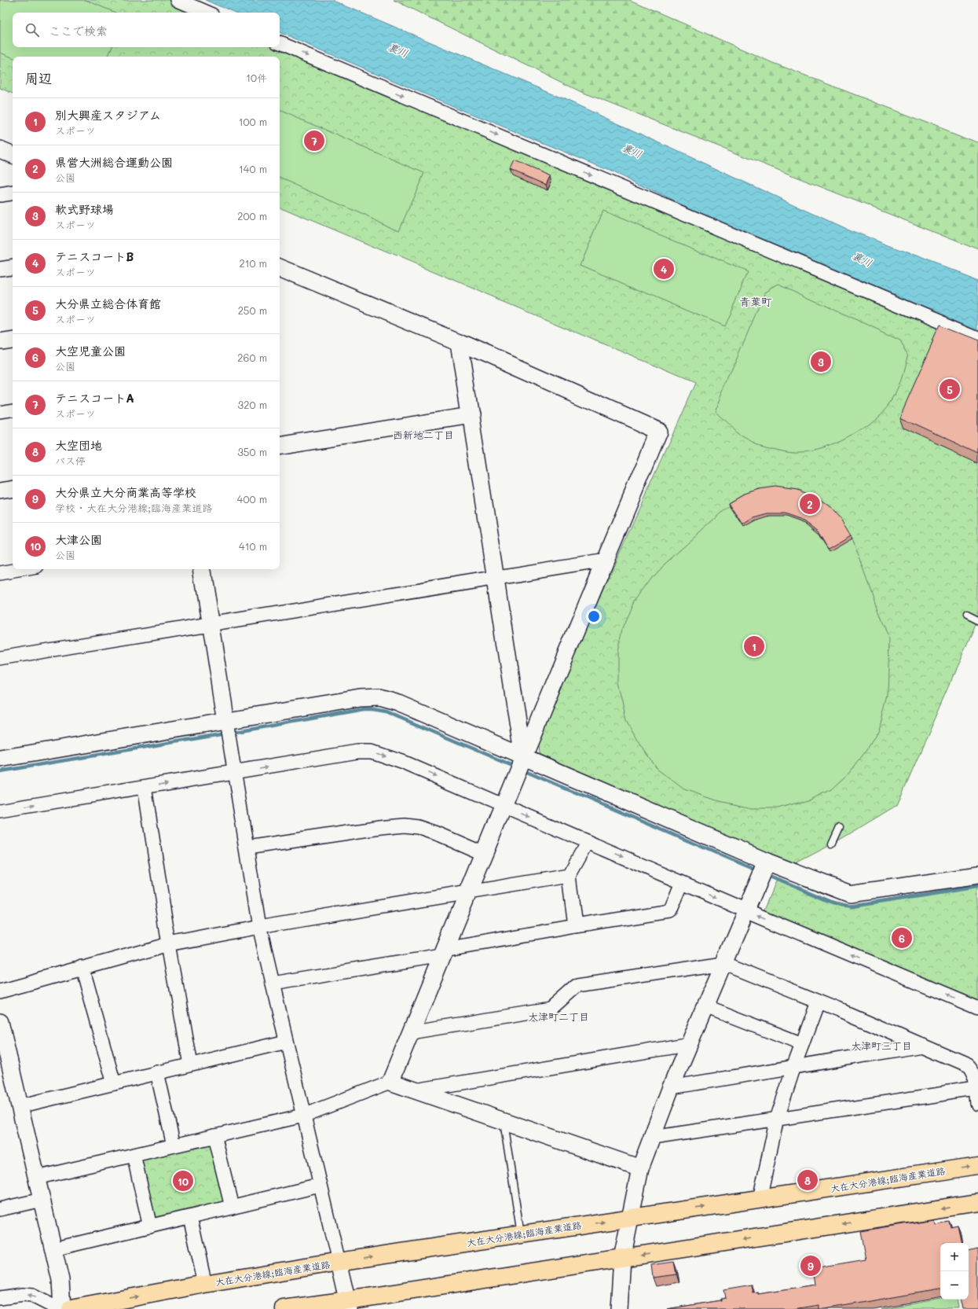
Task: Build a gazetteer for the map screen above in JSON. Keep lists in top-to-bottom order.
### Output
{
  "streets": {
    "main road": ["大在大分港線;臨海産業道路"]
  },
  "districts": [
    "青葉町",
    "西新地二丁目",
    "大津町二丁目",
    "大津町三丁目"
  ],
  "water": ["裏川"],
  "page": {
    "search": "ここで検索",
    "heading": ["周辺", "10件"],
    "list": [
      {
        "mark": "1",
        "name": "別大興産スタジアム",
        "note": "スポーツ",
        "value": "100 m"
      },
      {
        "mark": "2",
        "name": "県営大洲総合運動公園",
        "note": "公園",
        "value": "140 m"
      },
      {
        "mark": "3",
        "name": "軟式野球場",
        "note": "スポーツ",
        "value": "200 m"
      },
      {
        "mark": "4",
        "name": "テニスコートB",
        "note": "スポーツ",
        "value": "210 m"
      },
      {
        "mark": "5",
        "name": "大分県立総合体育館",
        "note": "スポーツ",
        "value": "250 m"
      },
      {
        "mark": "6",
        "name": "大空児童公園",
        "note": "公園",
        "value": "260 m"
      },
      {
        "mark": "7",
        "name": "テニスコートA",
        "note": "スポーツ",
        "value": "320 m"
      },
      {
        "mark": "8",
        "name": "大空団地",
        "note": "バス停",
        "value": "350 m"
      },
      {
        "mark": "9",
        "name": "大分県立大分商業高等学校",
        "note": "学校 · 大在大分港線;臨海産業道路",
        "value": "400 m"
      },
      {
        "mark": "10",
        "name": "大津公園",
        "note": "公園",
        "value": "410 m"
      }
    ],
    "pins": [
      "7",
      "4",
      "3",
      "5",
      "2",
      "1",
      "6",
      "8",
      "10",
      "9"
    ],
    "map_buttons": ["+", "−"]
  }
}
